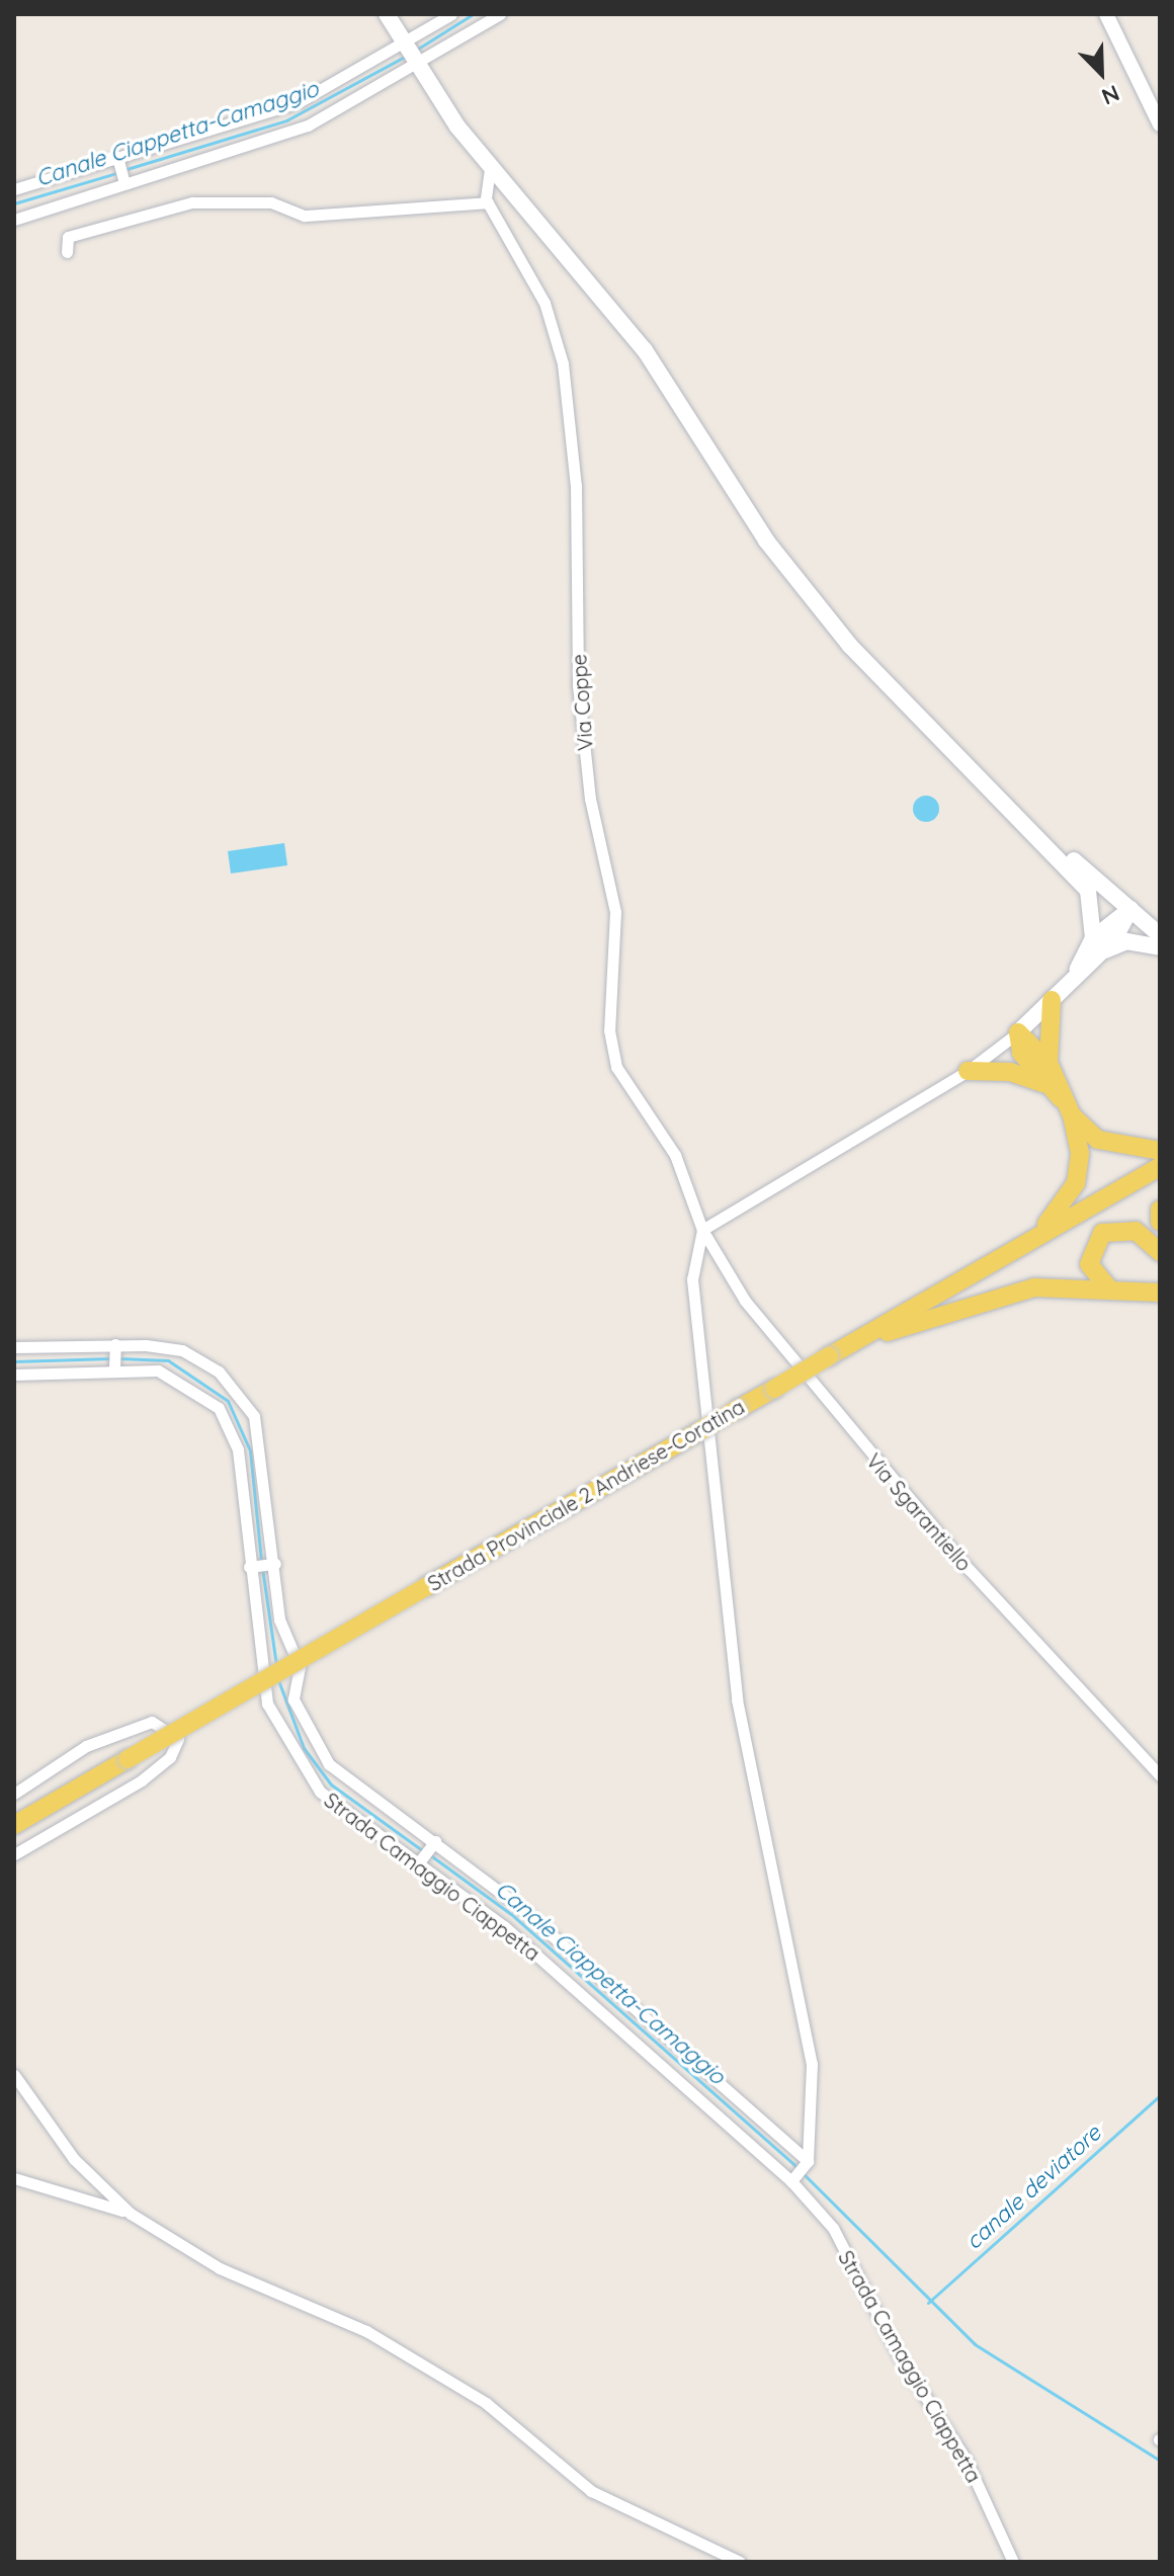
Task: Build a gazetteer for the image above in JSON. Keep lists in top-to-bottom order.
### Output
{
  "streets": {
    "main road": ["Strada Provinciale 2 Andriese-Coratina"],
    "street": ["Via Coppe", "Via Sgarantiello", "Strada Camaggio Ciappetta"]
  },
  "crossings": [
    ["Via Coppe", "Via Sgarantiello"]
  ],
  "water": ["Canale Ciappetta-Camaggio", "canale deviatore"],
  "north": "bottom right"
}
